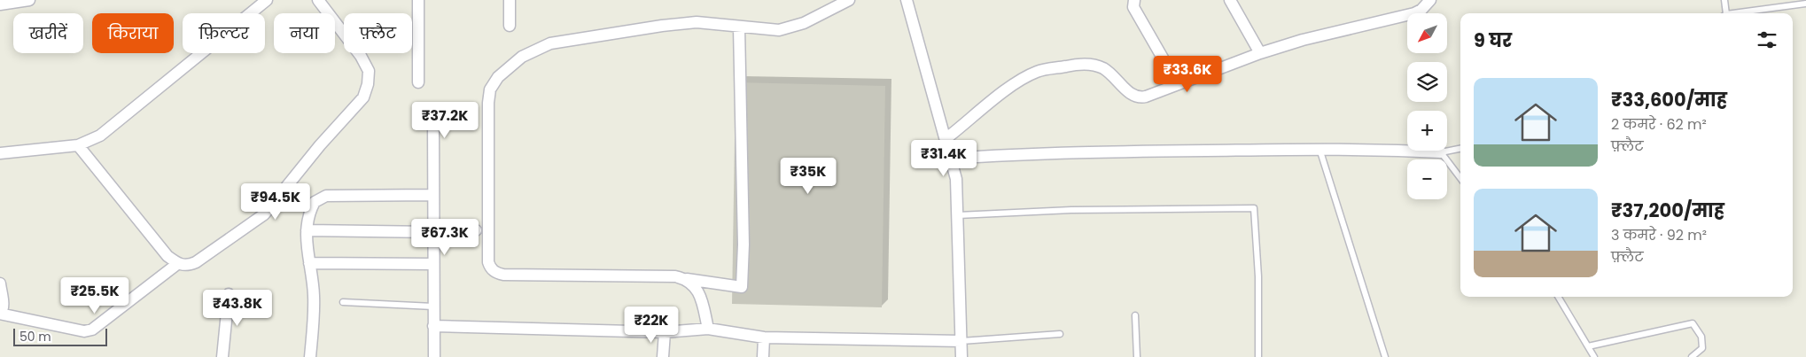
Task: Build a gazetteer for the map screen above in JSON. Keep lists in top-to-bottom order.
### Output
{
  "scale_bar": "50 m",
  "north": "bottom left",
  "page": {
    "map_buttons": ["+", "−"],
    "chip": [
      "खरीदें",
      "किराया",
      "फ़िल्टर",
      "नया",
      "फ़्लैट"
    ],
    "heading": "9 घर",
    "price": [
      "₹33.6K",
      "₹37.2K",
      "₹31.4K",
      "₹35K",
      "₹94.5K",
      "₹67.3K",
      "₹25.5K",
      "₹43.8K",
      "₹22K"
    ],
    "list": [
      {
        "name": "₹33,600/माह",
        "note": "2 कमरे · 62 m² · फ़्लैट"
      },
      {
        "name": "₹37,200/माह",
        "note": "3 कमरे · 92 m² · फ़्लैट"
      }
    ],
    "scale": "50 m"
  }
}
